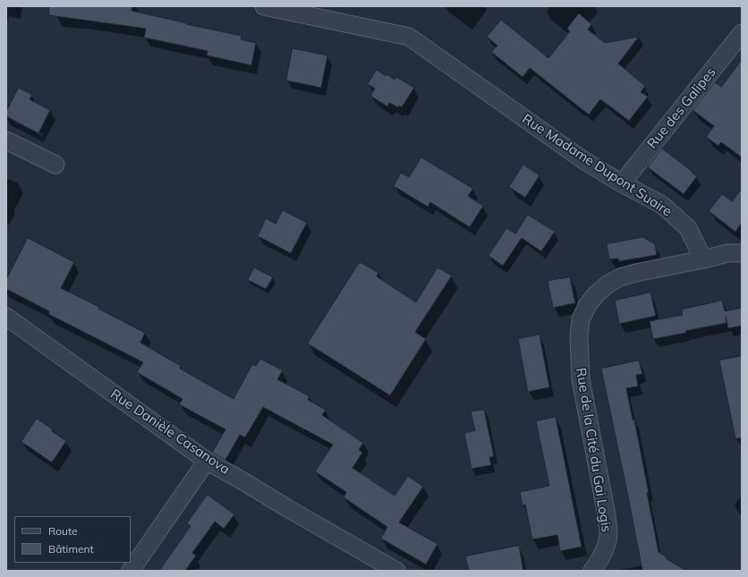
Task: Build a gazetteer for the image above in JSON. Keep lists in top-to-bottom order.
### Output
{
  "streets": {
    "street": [
      "Rue des Galipes",
      "Rue Madame Dupont Suaire",
      "Rue Danièle Casanova",
      "Rue de la Cité du Gai Logis"
    ]
  },
  "crossings": [
    ["Rue des Galipes", "Rue Madame Dupont Suaire"],
    ["Rue Madame Dupont Suaire", "Rue de la Cité du Gai Logis"]
  ],
  "legend": ["Route", "Bâtiment"]
}
